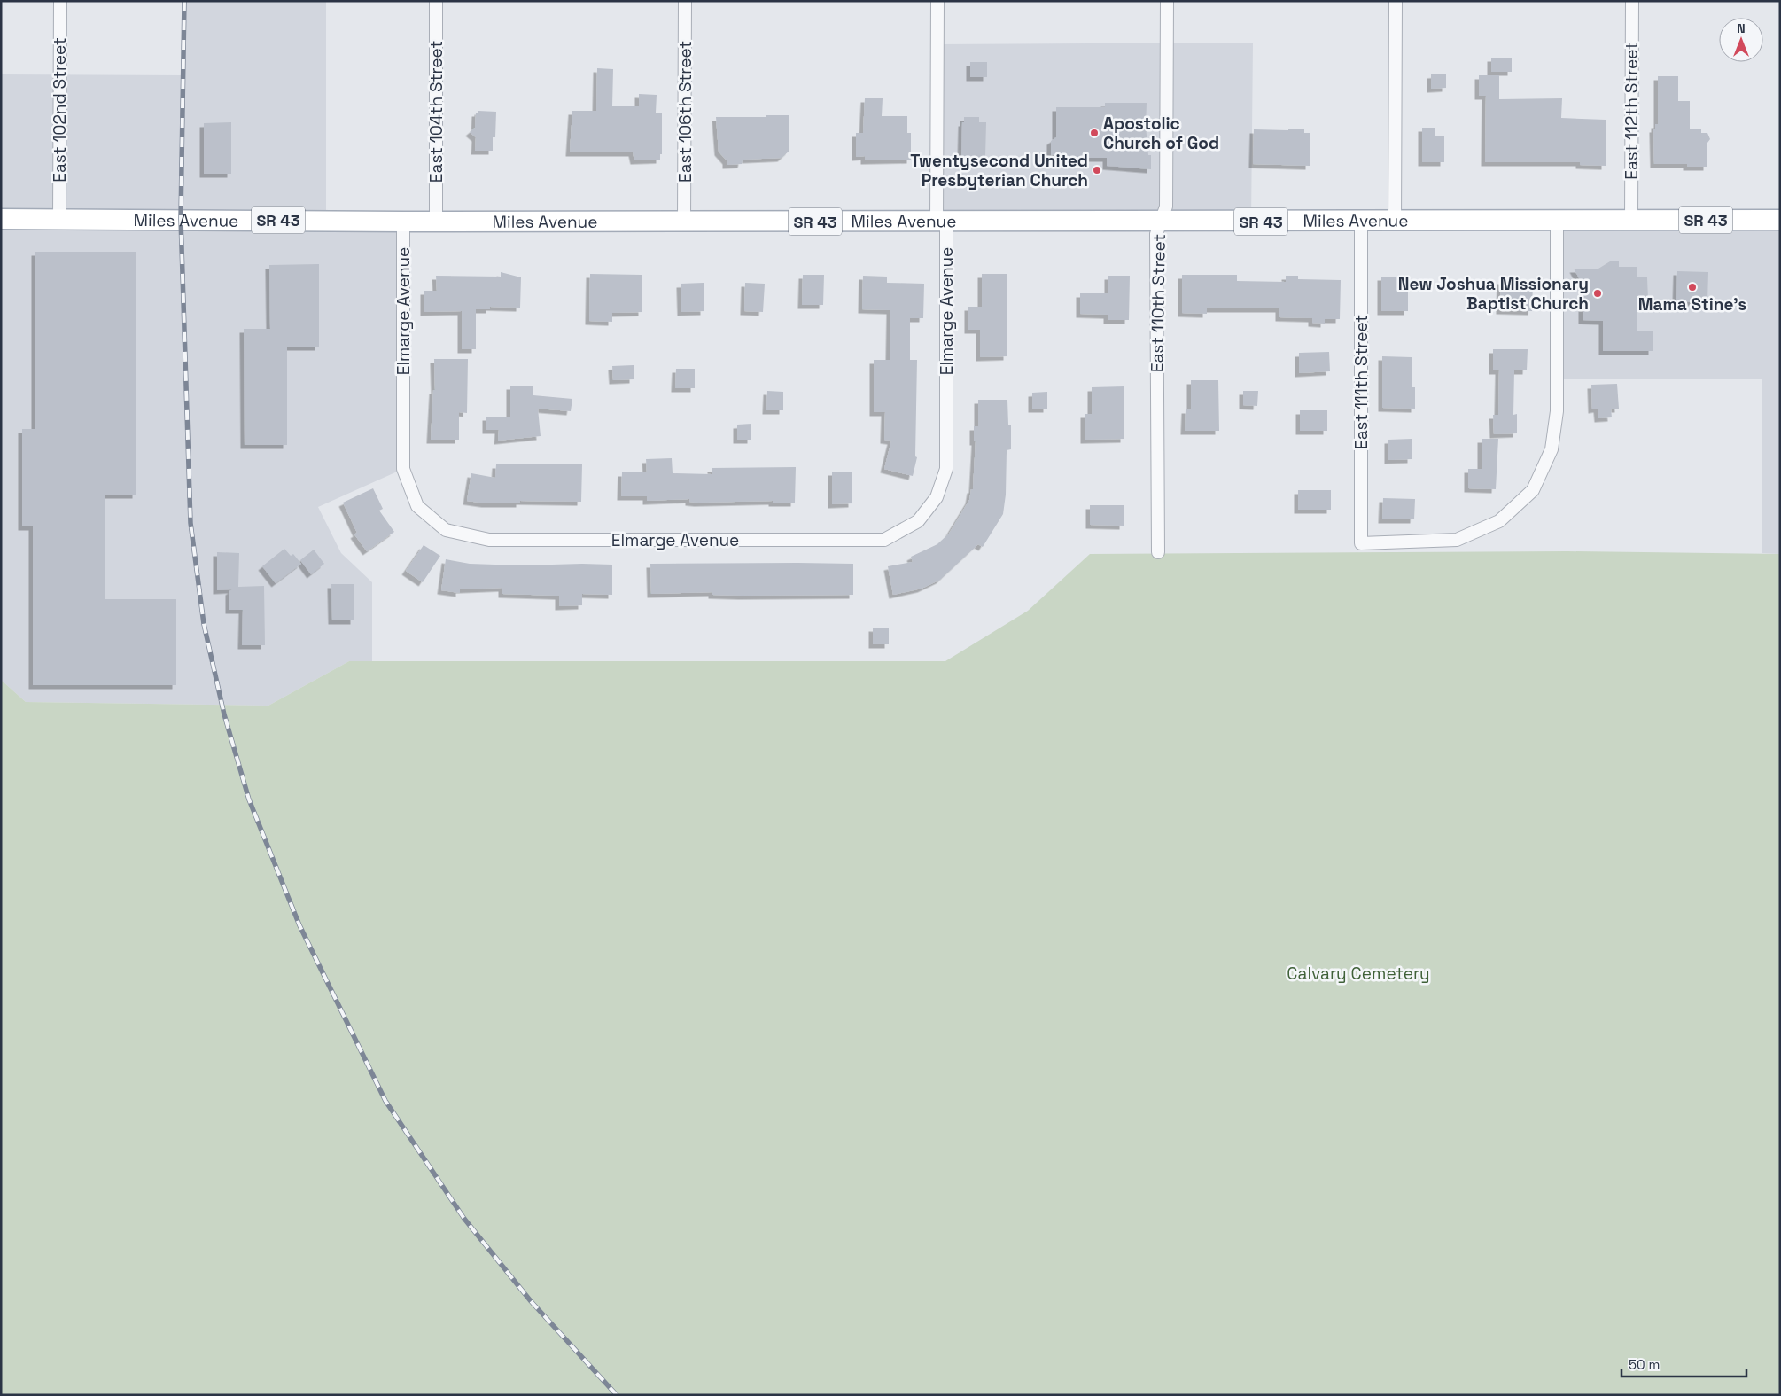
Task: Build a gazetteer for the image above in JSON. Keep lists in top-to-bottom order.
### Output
{
  "streets": {
    "main road": ["Miles Avenue", "SR 43"],
    "street": [
      "East 102nd Street",
      "East 112th Street",
      "East 104th Street",
      "East 106th Street",
      "East 110th Street",
      "Elmarge Avenue",
      "East 111th Street"
    ]
  },
  "crossings": [
    ["East 102nd Street", "Miles Avenue"],
    ["East 112th Street", "Miles Avenue"],
    ["East 104th Street", "Miles Avenue"],
    ["East 106th Street", "Miles Avenue"],
    ["Miles Avenue", "East 110th Street"],
    ["Miles Avenue", "Elmarge Avenue"],
    ["Miles Avenue", "East 111th Street"]
  ],
  "parks": ["Calvary Cemetery"],
  "places": [
    "Apostolic Church of God",
    "Twentysecond United Presbyterian Church",
    "Mama Stine's",
    "New Joshua Missionary Baptist Church"
  ],
  "scale_bar": "50 m",
  "north": "top"
}
